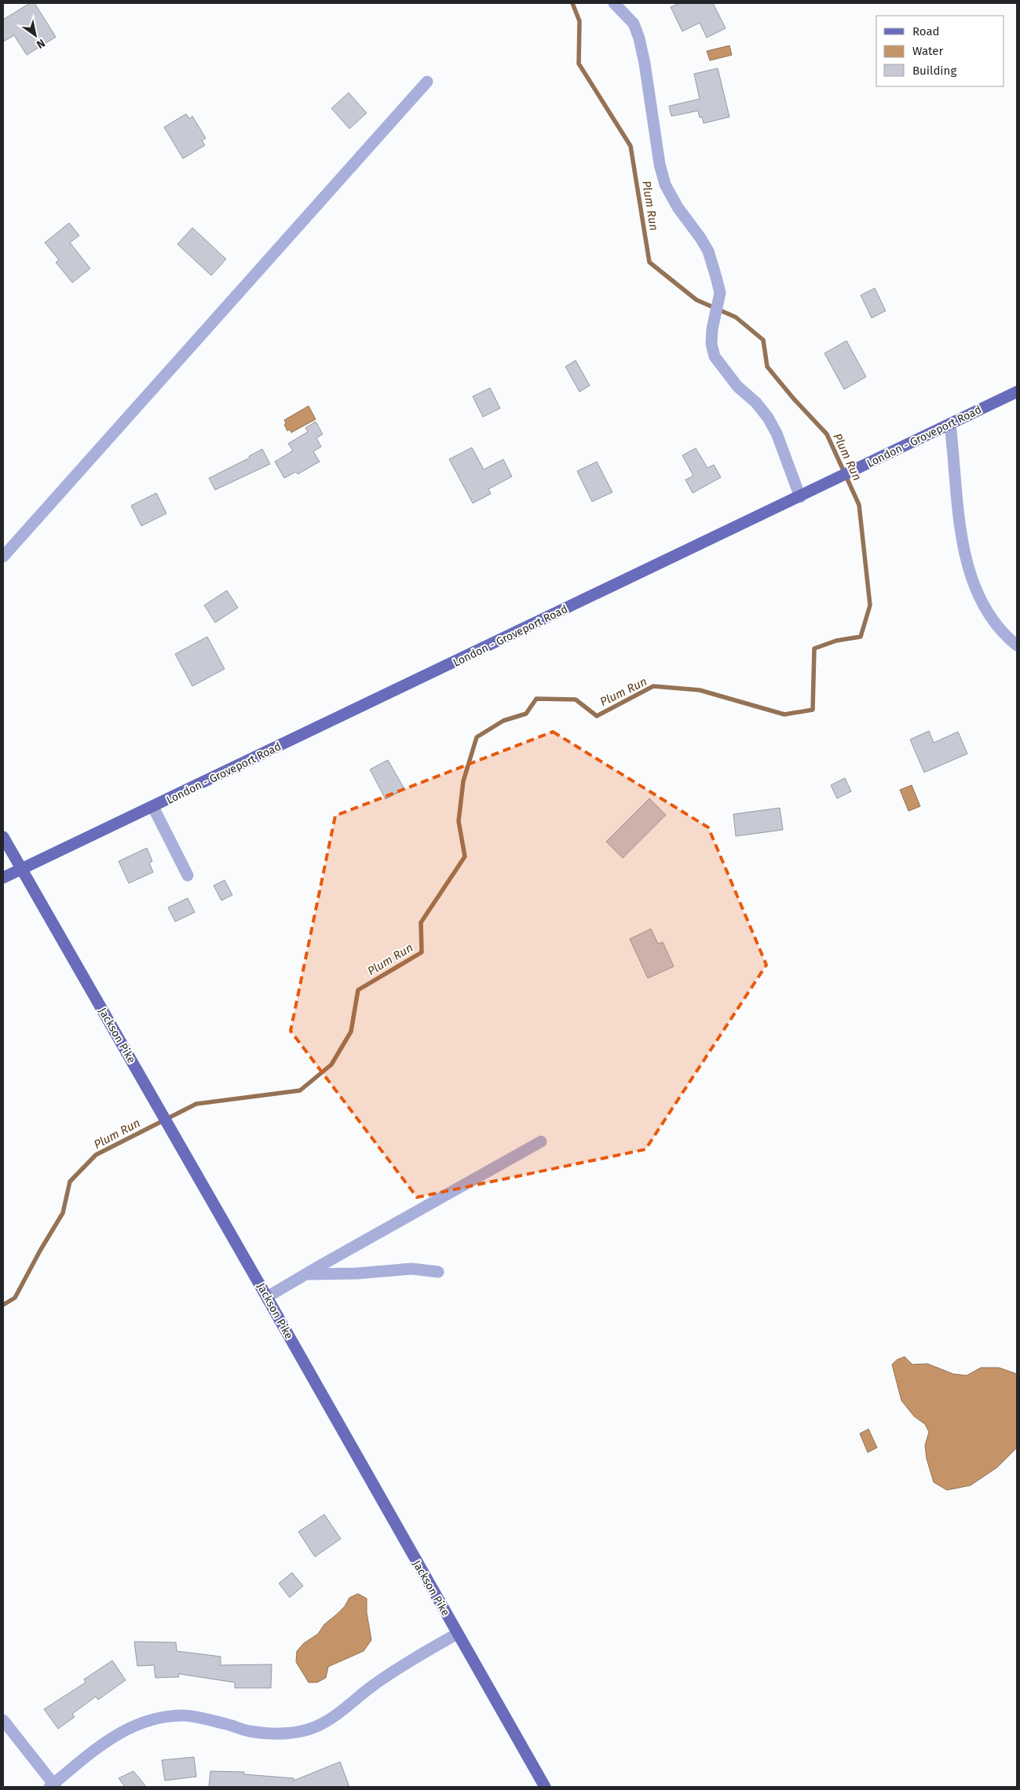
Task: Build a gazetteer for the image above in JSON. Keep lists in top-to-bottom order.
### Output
{
  "streets": {
    "main road": ["London - Groveport Road", "Jackson Pike"]
  },
  "crossings": [
    ["London - Groveport Road", "Jackson Pike"]
  ],
  "water": ["Plum Run"],
  "legend": ["Road", "Water", "Building"],
  "north": "bottom right"
}
